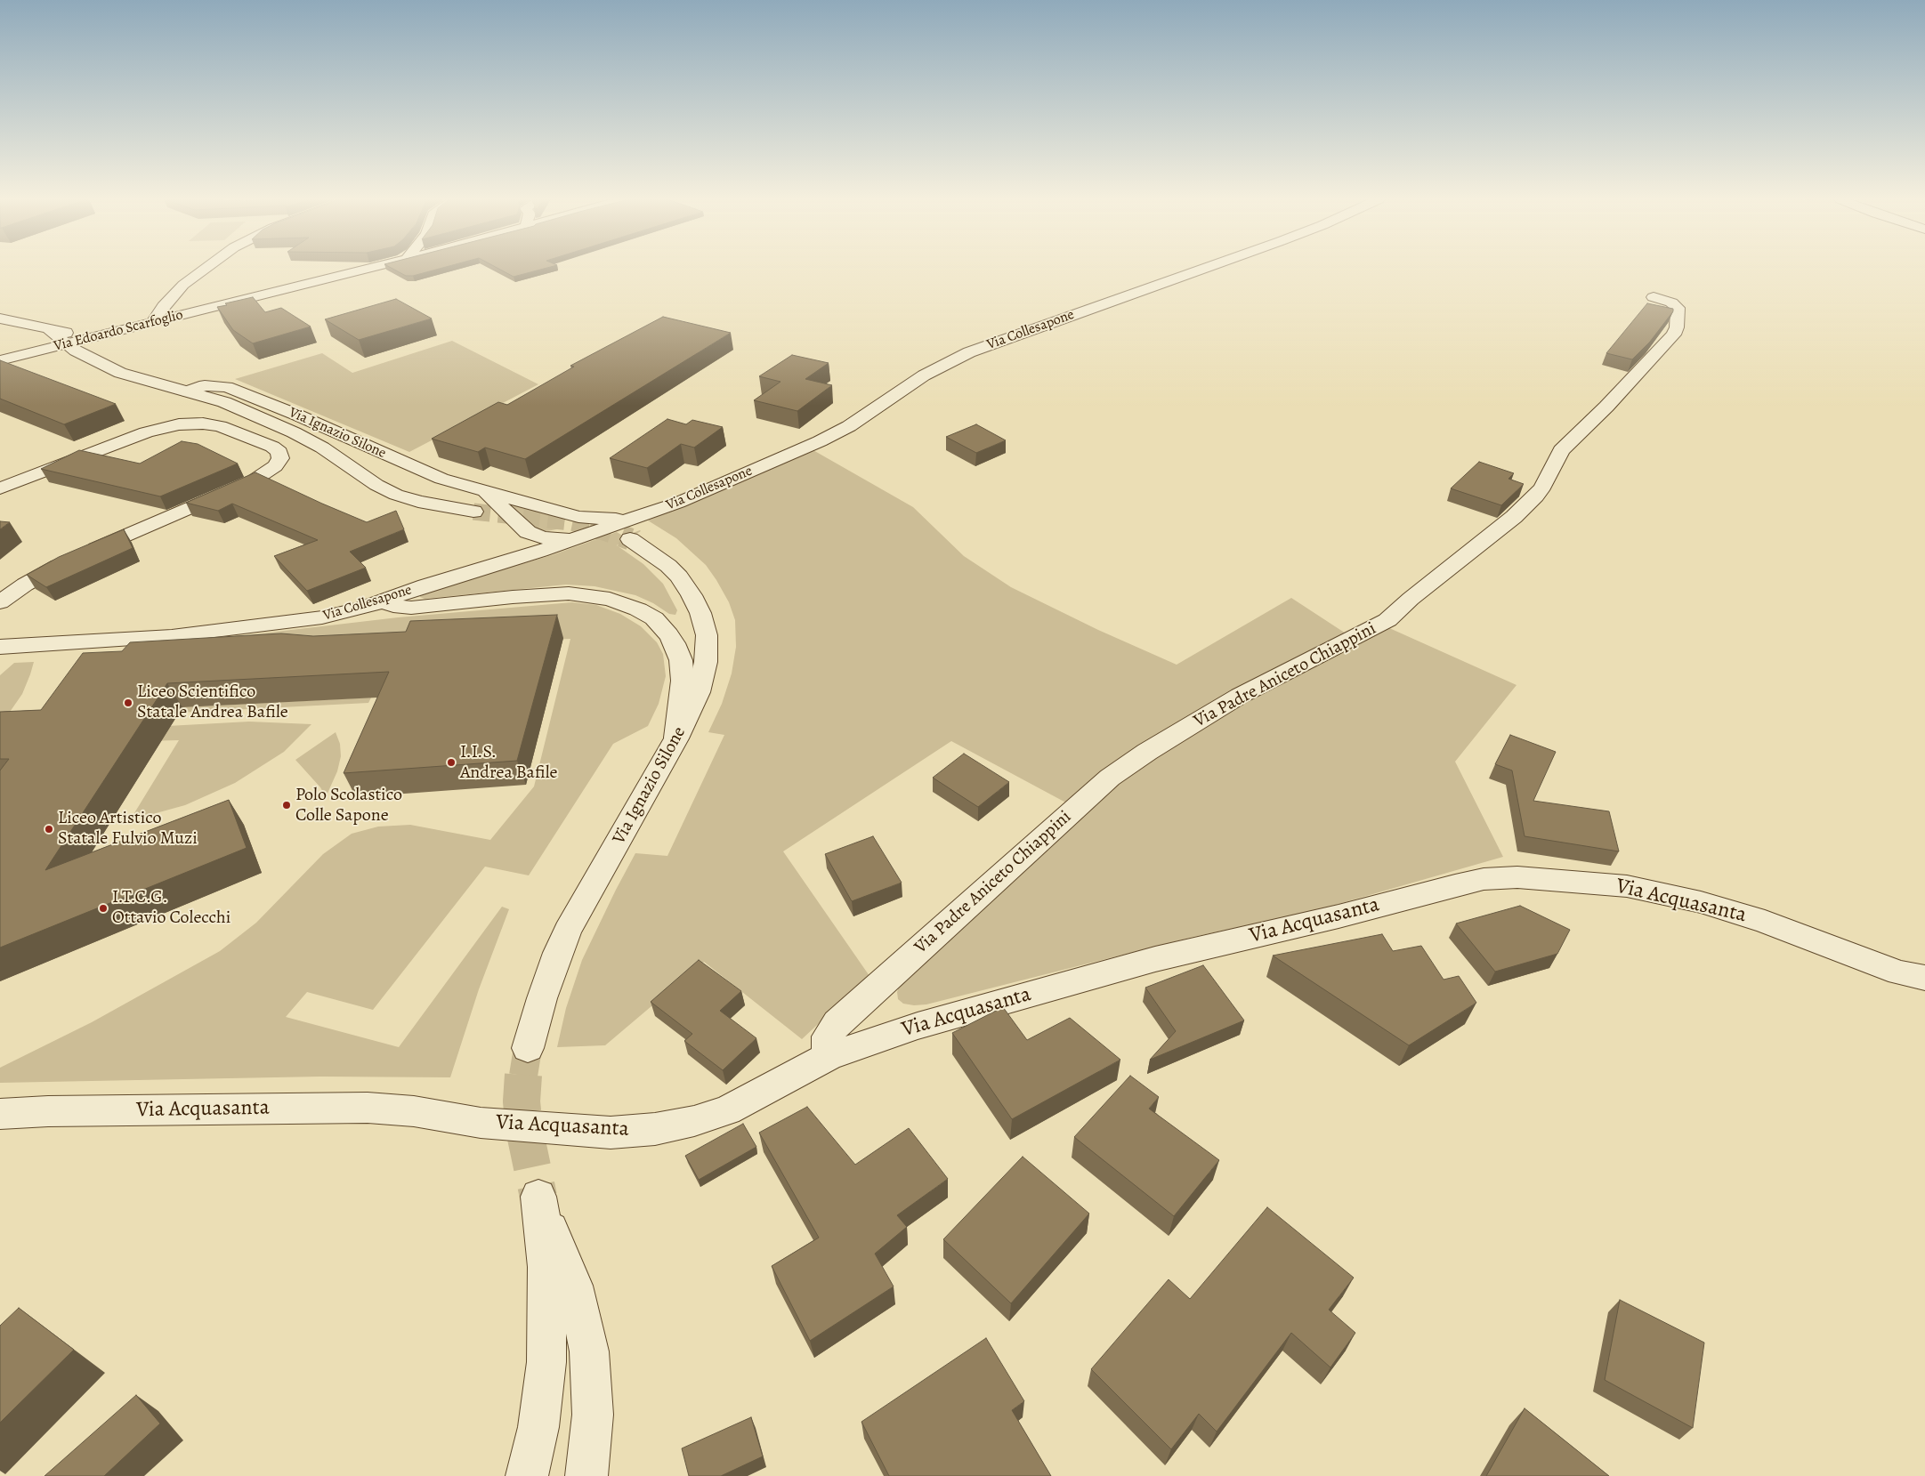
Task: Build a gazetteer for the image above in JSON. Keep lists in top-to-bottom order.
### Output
{
  "streets": {
    "street": [
      "Via Collesapone",
      "Via Edoardo Scarfoglio",
      "Via Ignazio Silone",
      "Via Padre Aniceto Chiappini",
      "Via Acquasanta"
    ]
  },
  "crossings": [
    ["Via Collesapone", "Via Ignazio Silone"],
    ["Via Edoardo Scarfoglio", "Via Ignazio Silone"],
    ["Via Padre Aniceto Chiappini", "Via Acquasanta"]
  ],
  "places": [
    "Liceo Scientifico Statale Andrea Bafile",
    "I.I.S. Andrea Bafile",
    "Polo Scolastico Colle Sapone",
    "Liceo Artistico Statale Fulvio Muzi",
    "I.T.C.G. Ottavio Colecchi"
  ]
}
